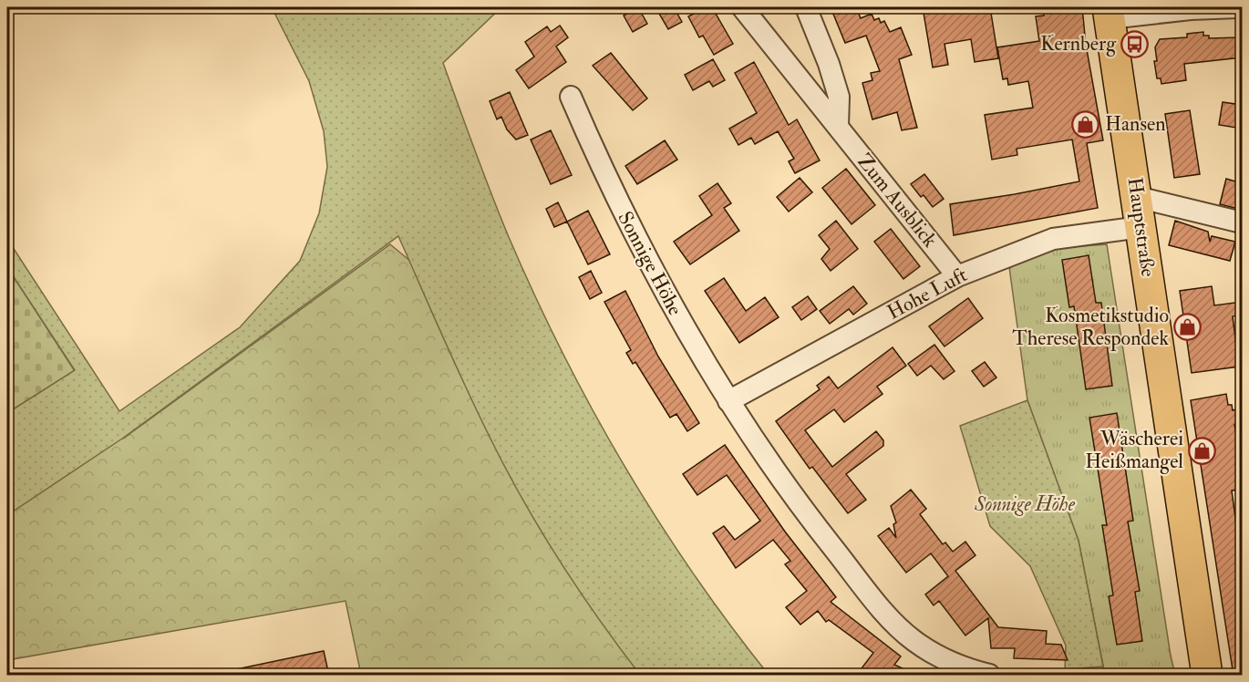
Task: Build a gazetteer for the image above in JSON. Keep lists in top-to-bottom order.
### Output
{
  "streets": {
    "main road": ["Hauptstraße"],
    "street": ["Zum Ausblick", "Sonnige Höhe", "Hohe Luft"]
  },
  "crossings": [
    ["Zum Ausblick", "Hohe Luft"],
    ["Hauptstraße", "Hohe Luft"],
    ["Sonnige Höhe", "Hohe Luft"]
  ],
  "parks": ["Sonnige Höhe"],
  "places": {
    "bus stop": ["Kernberg"],
    "shop": ["Hansen", "Kosmetikstudio Therese Respondek", "Wäscherei Heißmangel"]
  }
}
